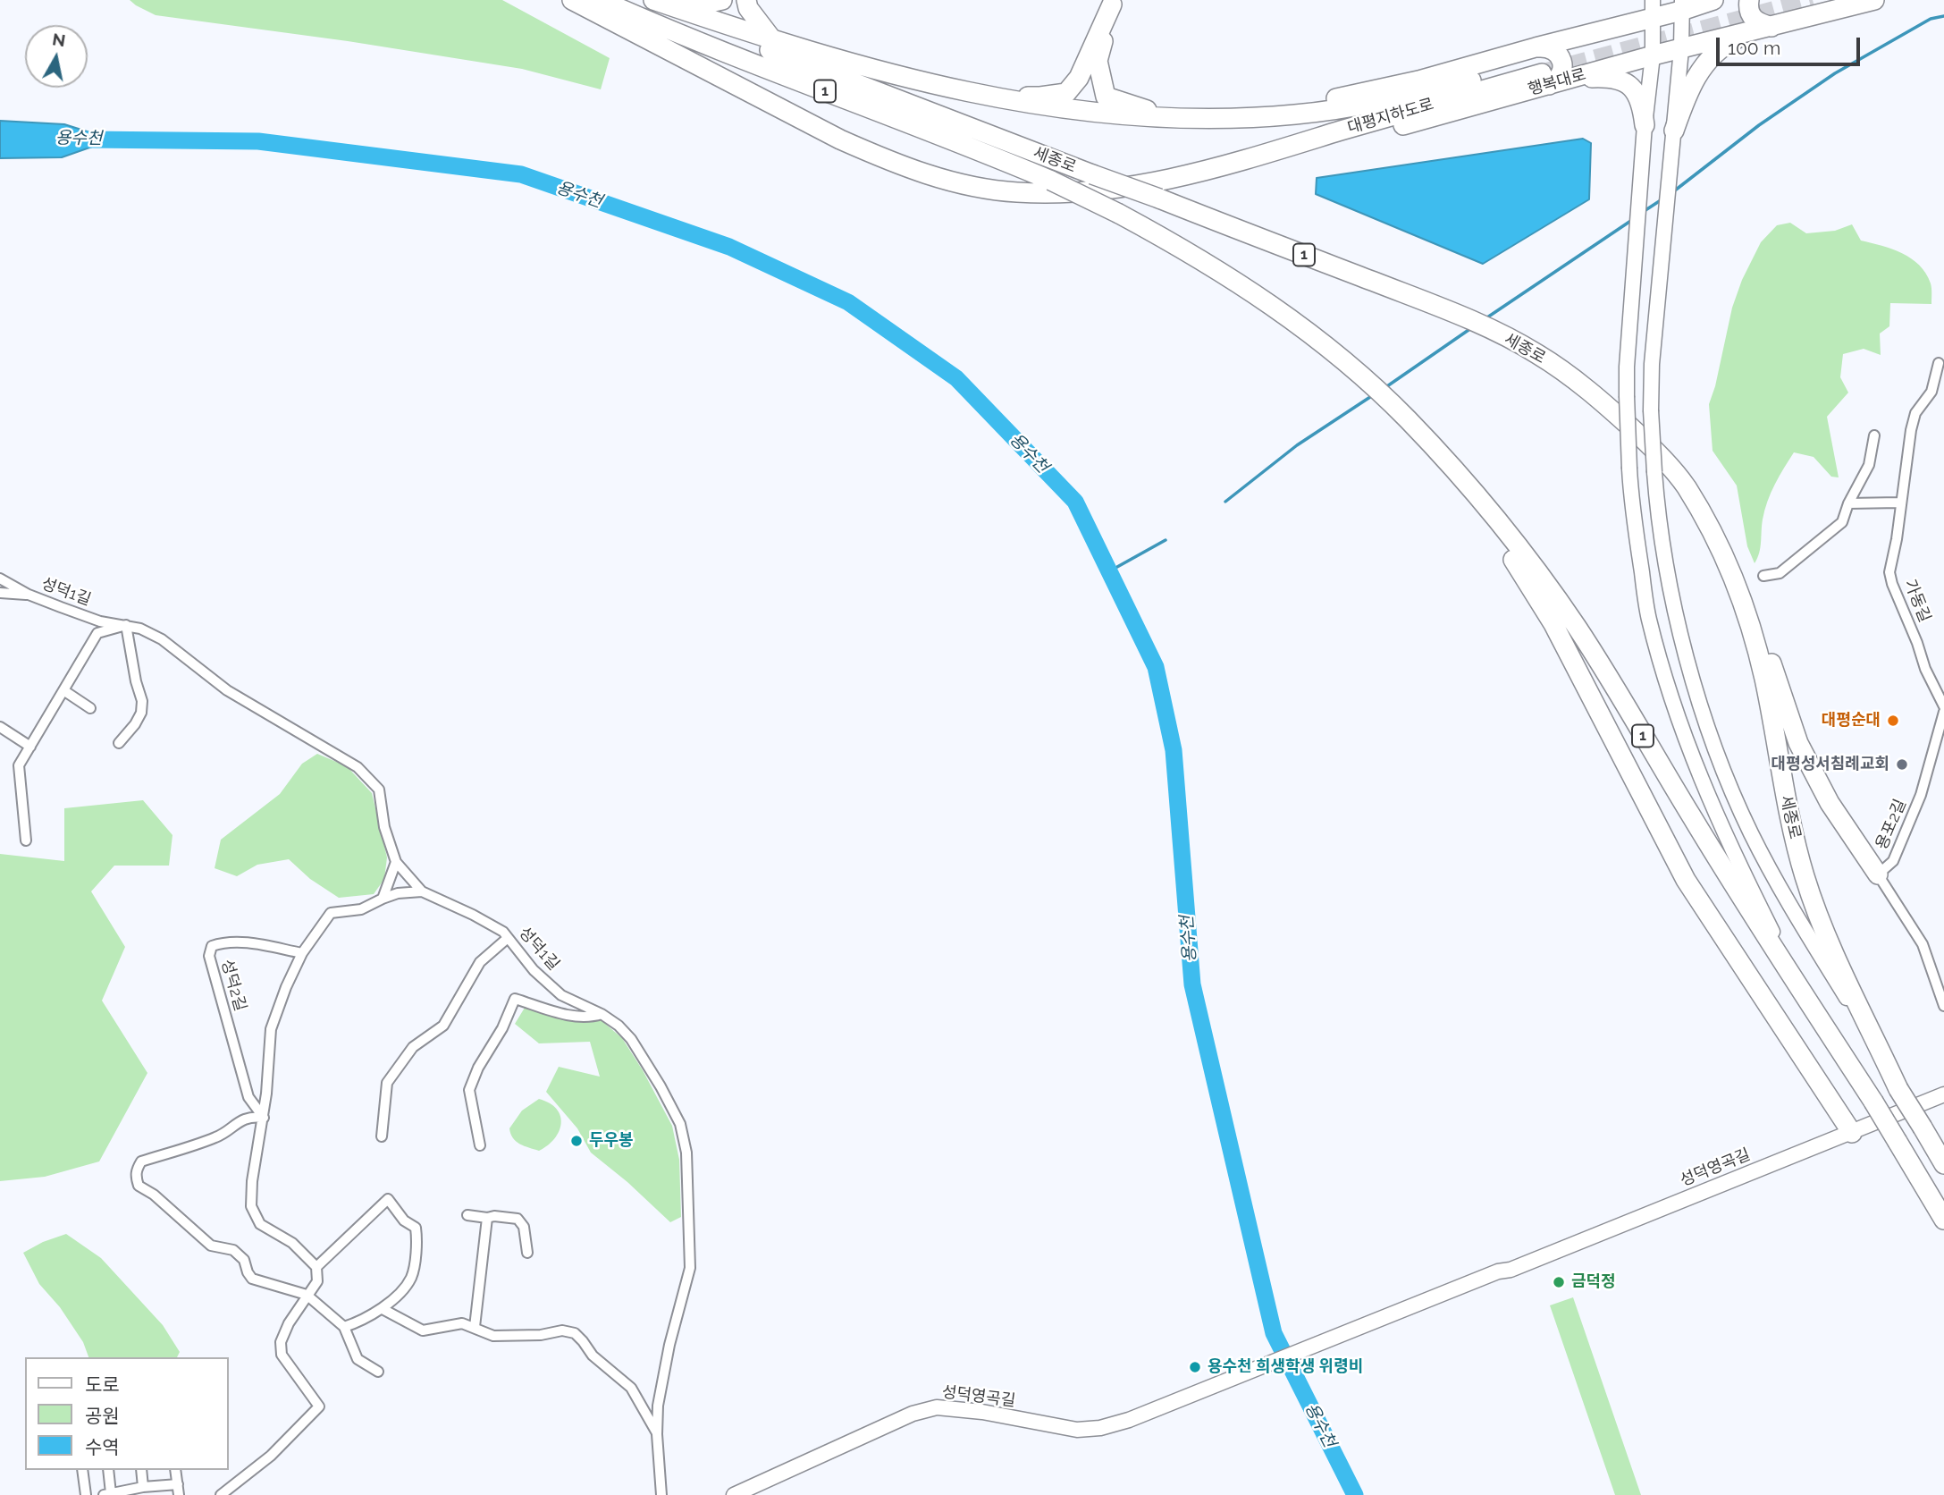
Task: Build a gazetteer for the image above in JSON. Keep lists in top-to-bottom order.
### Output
{
  "streets": {
    "highway": [
      "행복대로",
      "1",
      "대평지하도로",
      "세종로"
    ],
    "street": [
      "성덕1길",
      "가동길",
      "용포2길",
      "성덕2길",
      "성덕영곡길"
    ]
  },
  "crossings": [
    ["행복대로", "대평지하도로"]
  ],
  "water": ["용수천"],
  "places": [
    "대평순대",
    "대평성서침례교회",
    "두우봉",
    "금덕정",
    "용수천 희생학생 위령비"
  ],
  "legend": ["도로", "공원", "수역"],
  "scale_bar": "100 m",
  "north": "top"
}
